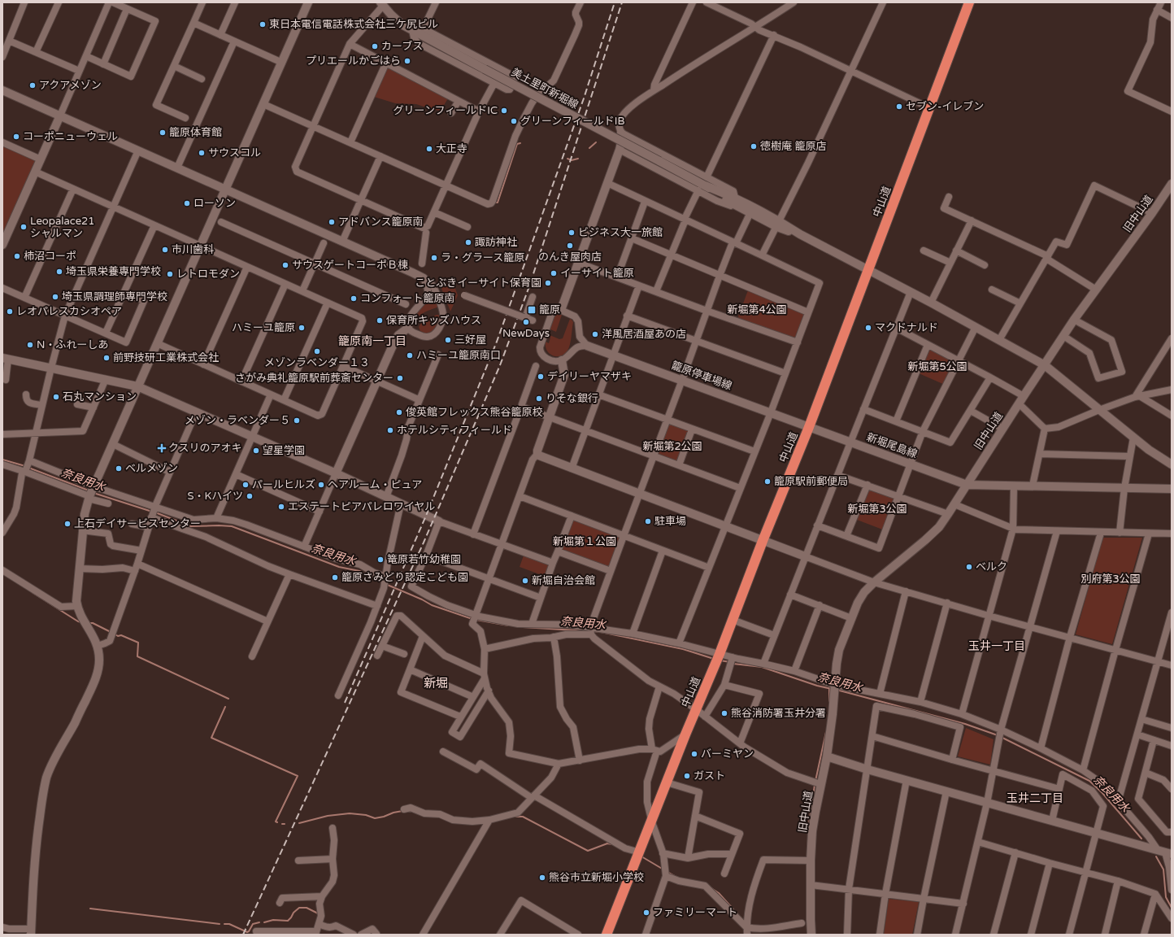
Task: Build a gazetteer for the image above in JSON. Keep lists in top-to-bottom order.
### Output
{
  "streets": {
    "highway": ["中山道"],
    "street": [
      "美土里町新堀線",
      "旧中山道",
      "籠原停車場線",
      "新堀尾島線"
    ]
  },
  "crossings": [
    ["美土里町新堀線", "中山道"],
    ["美土里町新堀線", "旧中山道"],
    ["中山道", "籠原停車場線"],
    ["中山道", "新堀尾島線"],
    ["旧中山道", "新堀尾島線"],
    ["籠原停車場線", "新堀尾島線"]
  ],
  "districts": [
    "籠原南一丁目",
    "玉井一丁目",
    "新堀",
    "玉井二丁目"
  ],
  "water": ["奈良用水"],
  "parks": [
    "新堀第4公園",
    "新堀第5公園",
    "新堀第2公園",
    "新堀第3公園",
    "新堀第１公園",
    "別府第3公園"
  ],
  "places": {
    "other": [
      "東日本電信電話株式会社三ケ尻ビル",
      "カーブス",
      "プリエールかごはら",
      "アクアメゾン",
      "セブン-イレブン",
      "グリーンフィールドIC",
      "グリーンフィールドIB",
      "籠原体育館",
      "コーポニューウェル",
      "徳樹庵 籠原店",
      "大正寺",
      "サウスコル",
      "ローソン",
      "アドバンス籠原南",
      "Leopalace21 シャルマン",
      "ビジネス大一旅館",
      "諏訪神社",
      "のんき屋肉店",
      "市川歯科",
      "柿沼コーポ",
      "ラ・グラース籠原",
      "サウスゲートコーポＢ棟",
      "埼玉県栄養専門学校",
      "イーサイト籠原",
      "レトロモダン",
      "ことぶきイーサイト保育園",
      "埼玉県調理師専門学校",
      "コンフォート籠原南",
      "レオパレスカシオペア",
      "保育所キッズハウス",
      "NewDays",
      "ハミーユ籠原",
      "マクドナルド",
      "洋風居酒屋あの店",
      "三好屋",
      "N・ふれーしあ",
      "メゾンラベンダー１３",
      "ハミーユ籠原南口",
      "前野技研工業株式会社",
      "デイリーヤマザキ",
      "さがみ典礼籠原駅前葬斎センター",
      "石丸マンション",
      "りそな銀行",
      "俊英館フレックス熊谷籠原校",
      "メゾン・ラベンダー５",
      "ホテルシティフィールド",
      "望星学園",
      "ベルメゾン",
      "籠原駅前郵便局",
      "パールヒルズ",
      "ヘアルーム・ピュア",
      "S・Kハイツ",
      "エステートピアパレロワイヤル",
      "駐車場",
      "上石デイサービスセンター",
      "篭原若竹幼稚園",
      "ベルク",
      "籠原さみどり認定こども園",
      "新堀自治会館",
      "熊谷消防署玉井分署",
      "バーミヤン",
      "ガスト",
      "熊谷市立新堀小学校",
      "ファミリーマート"
    ],
    "transit": ["籠原"],
    "health": ["クスリのアオキ"]
  }
}
